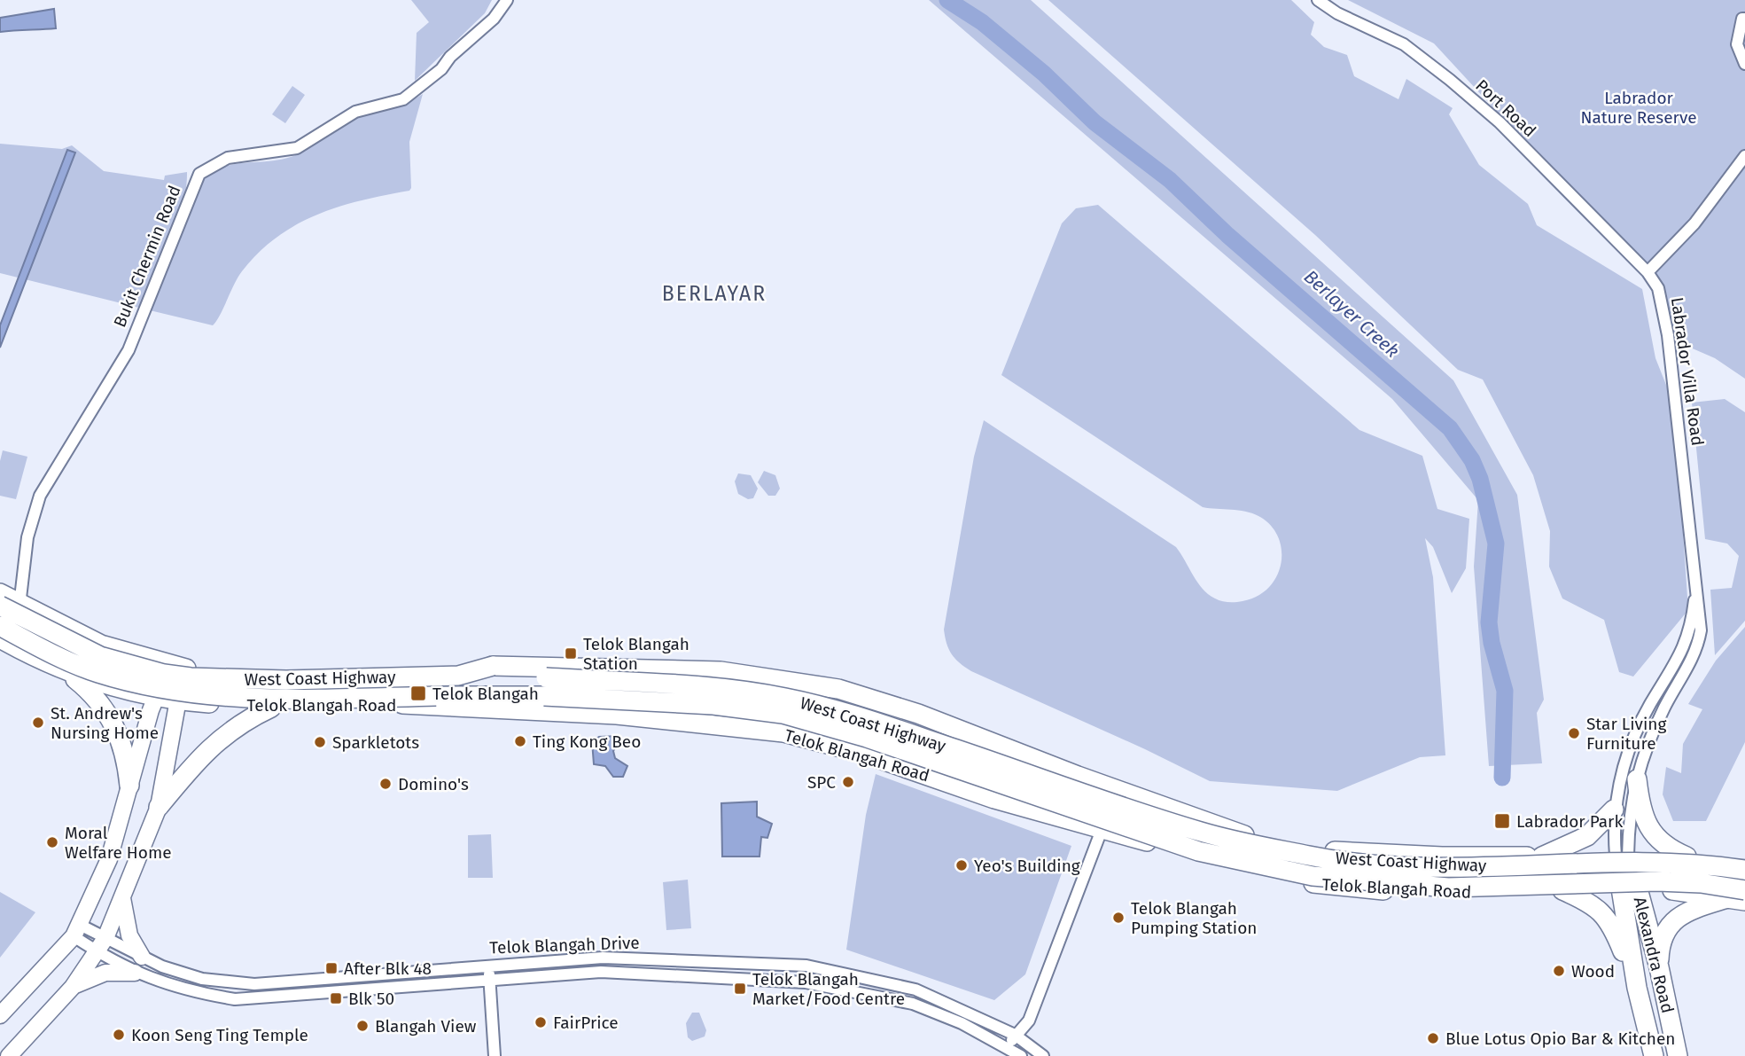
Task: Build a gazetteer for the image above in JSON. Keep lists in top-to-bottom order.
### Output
{
  "streets": {
    "main road": ["West Coast Highway", "Telok Blangah Road", "Alexandra Road"],
    "street": [
      "Port Road",
      "Bukit Chermin Road",
      "Labrador Villa Road",
      "Telok Blangah Drive"
    ]
  },
  "crossings": [
    ["Port Road", "Labrador Villa Road"],
    ["Bukit Chermin Road", "Telok Blangah Road"],
    ["Labrador Villa Road", "Telok Blangah Road"],
    ["Labrador Villa Road", "Alexandra Road"],
    ["West Coast Highway", "Telok Blangah Road"],
    ["Telok Blangah Road", "Alexandra Road"]
  ],
  "districts": ["BERLAYAR"],
  "water": ["Berlayer Creek"],
  "parks": ["Labrador Nature Reserve"],
  "places": {
    "transit": [
      "Telok Blangah Station",
      "Telok Blangah",
      "Labrador Park",
      "After Blk 48",
      "Telok Blangah Market/Food Centre",
      "Blk 50"
    ],
    "other": [
      "St. Andrew's Nursing Home",
      "Star Living Furniture",
      "Ting Kong Beo",
      "Sparkletots",
      "SPC",
      "Domino's",
      "Moral Welfare Home",
      "Yeo's Building",
      "Telok Blangah Pumping Station",
      "Wood",
      "FairPrice",
      "Blangah View",
      "Koon Seng Ting Temple",
      "Blue Lotus Opio Bar & Kitchen"
    ]
  }
}
